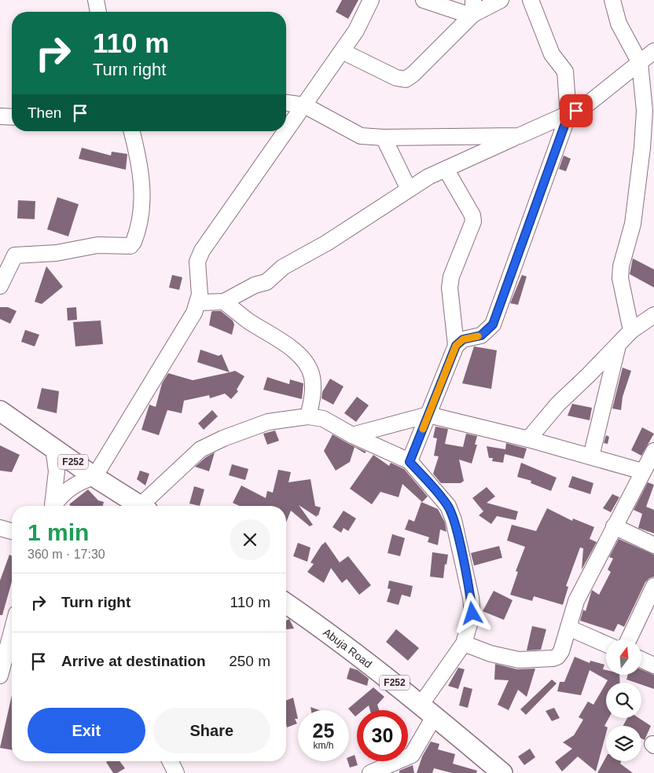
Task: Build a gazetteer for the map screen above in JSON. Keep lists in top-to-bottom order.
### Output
{
  "streets": {
    "main road": ["F252", "Abuja Road"]
  },
  "north": "top",
  "page": {
    "turn": ["110 m", "Turn right"],
    "then": "Then",
    "heading": ["1 min", "360 m · 17:30"],
    "list": [
      {
        "name": "Turn right",
        "value": "110 m"
      },
      {
        "name": "Arrive at destination",
        "value": "250 m"
      }
    ],
    "buttons": ["Exit", "Share"],
    "speed": "25 km/h",
    "limit": "30"
  }
}
